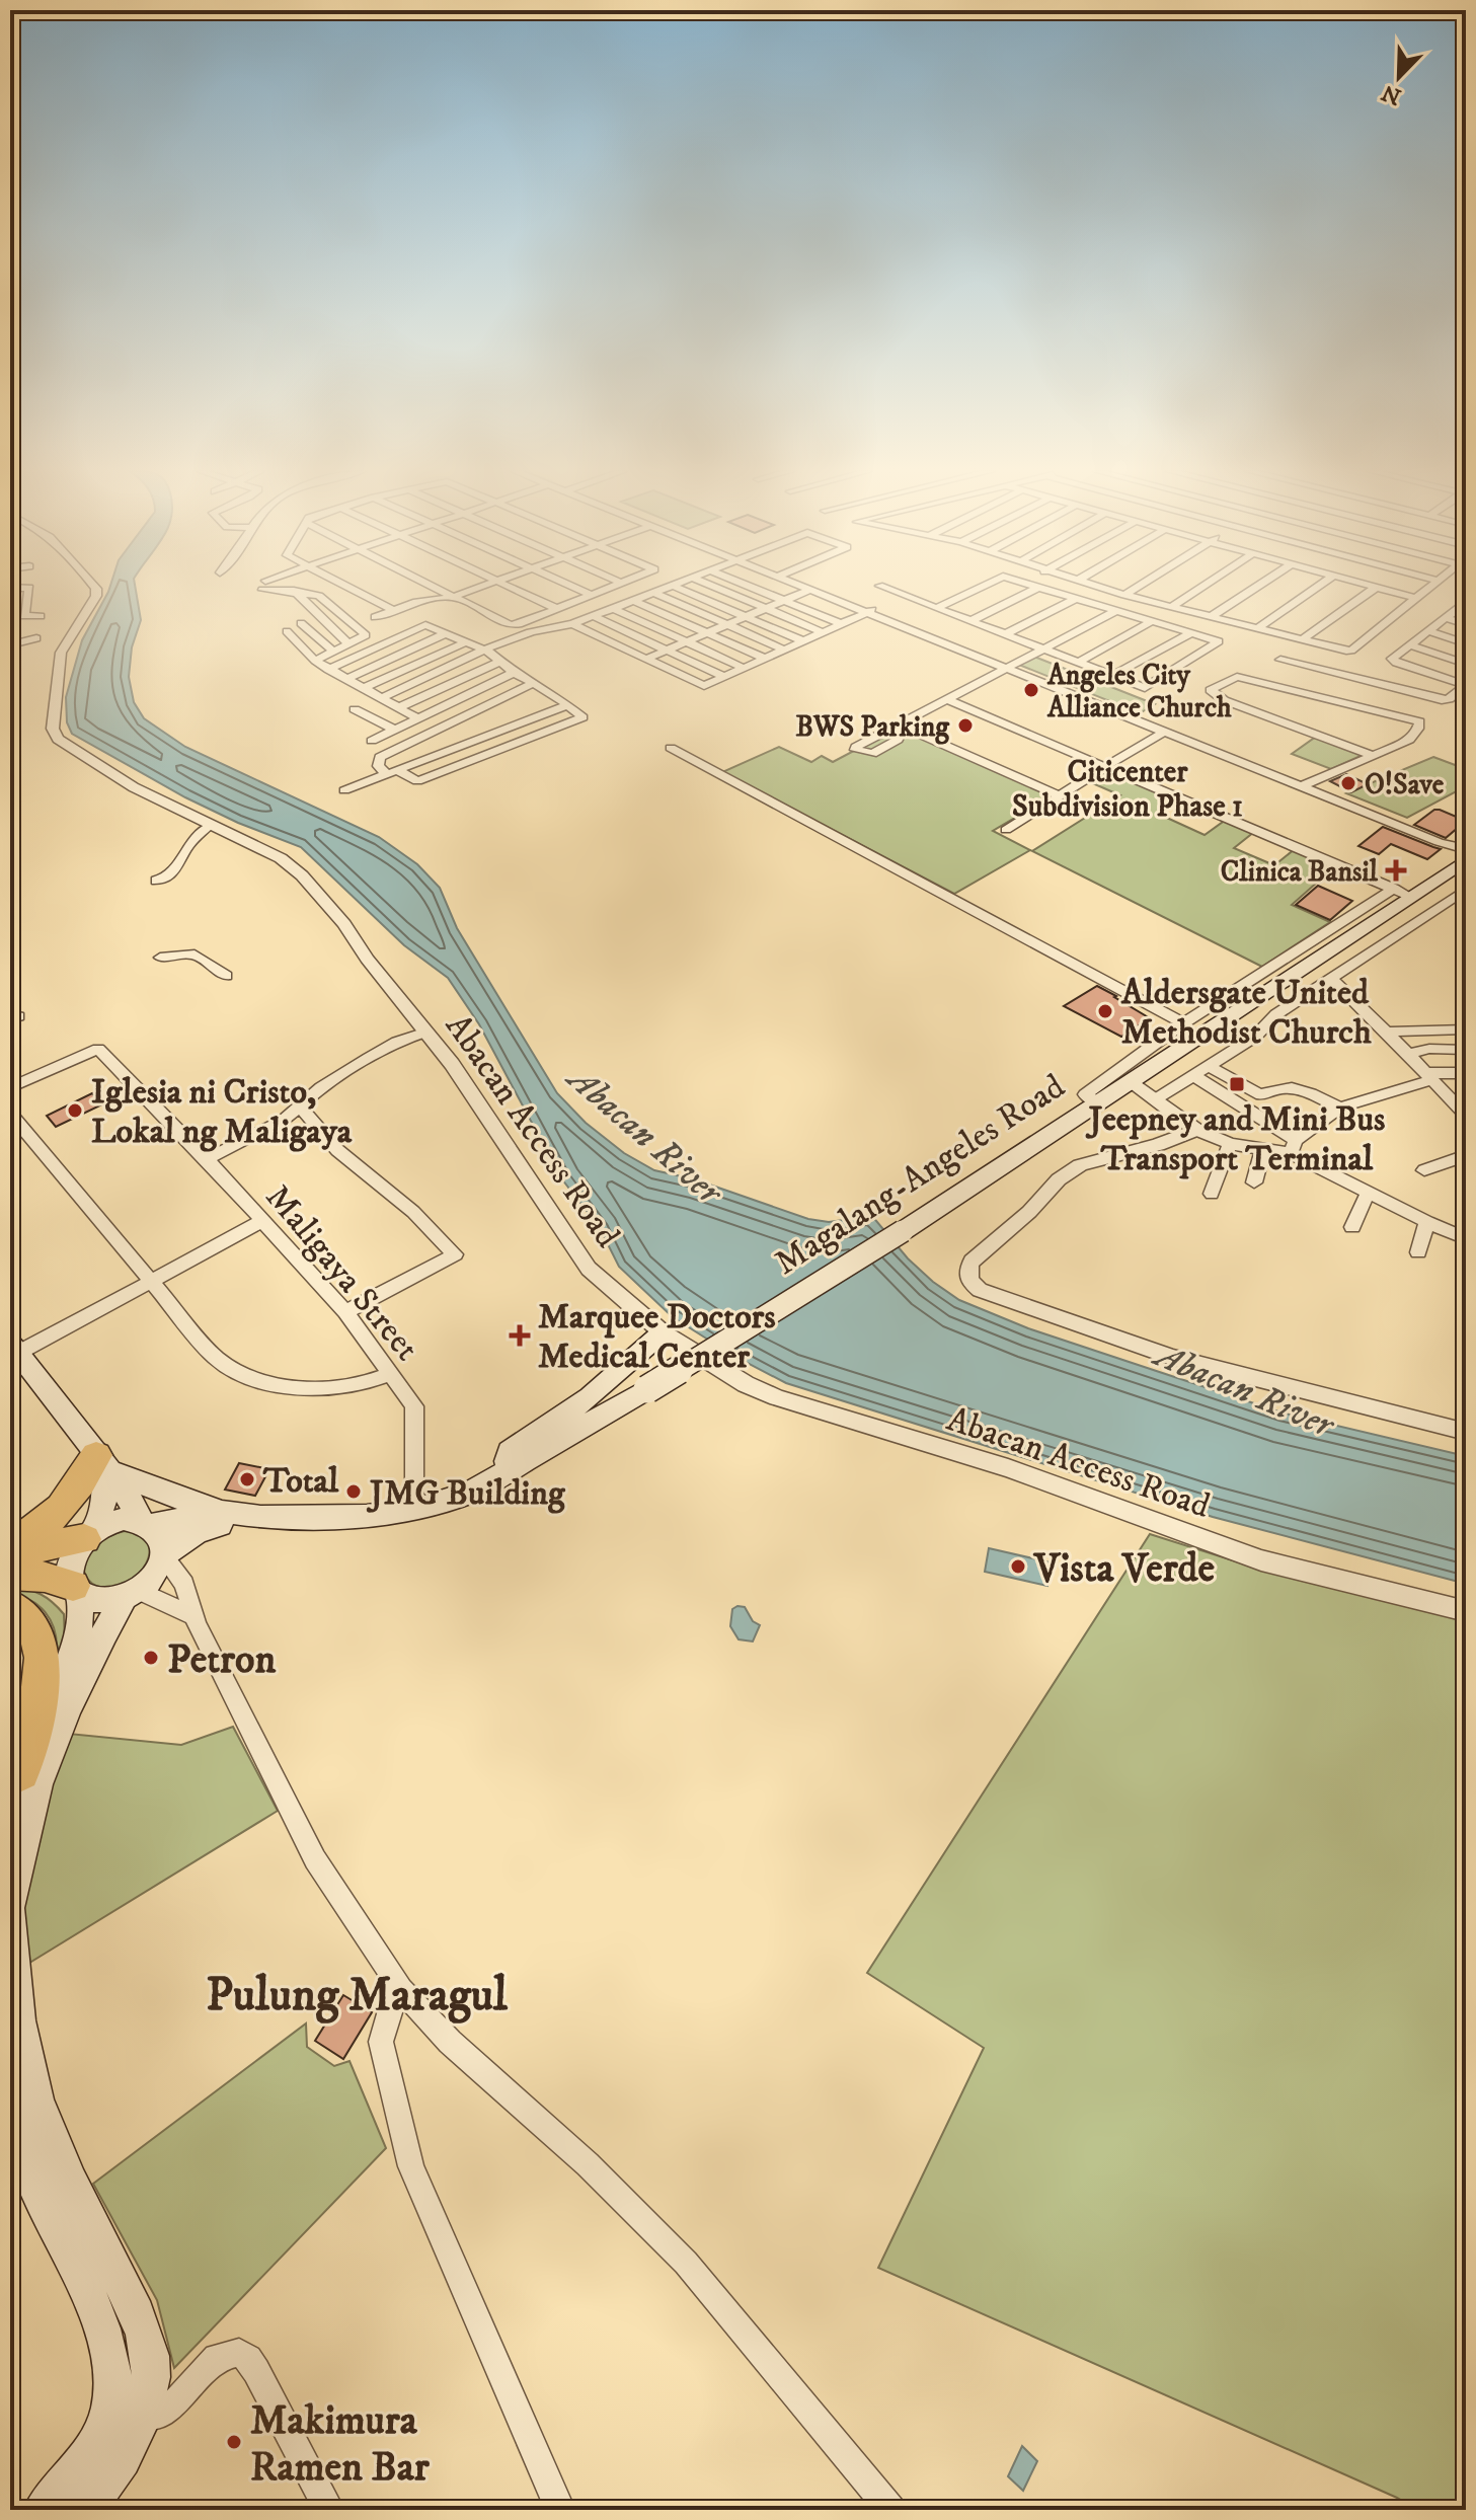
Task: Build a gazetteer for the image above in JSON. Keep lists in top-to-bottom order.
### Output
{
  "streets": {
    "main road": ["Magalang-Angeles Road"],
    "street": ["Abacan Access Road", "Maligaya Street"]
  },
  "crossings": [
    ["Magalang-Angeles Road", "Maligaya Street"]
  ],
  "districts": ["Citicenter Subdivision Phase 1", "Pulung Maragul"],
  "water": ["Abacan River"],
  "places": {
    "other": [
      "Angeles City Alliance Church",
      "BWS Parking",
      "O!Save",
      "Aldersgate United Methodist Church",
      "Iglesia ni Cristo, Lokal ng Maligaya",
      "Total",
      "JMG Building",
      "Vista Verde",
      "Petron",
      "Makimura Ramen Bar"
    ],
    "health": ["Clinica Bansil", "Marquee Doctors Medical Center"],
    "transit": ["Jeepney and Mini Bus Transport Terminal"]
  },
  "north": "bottom left"
}
